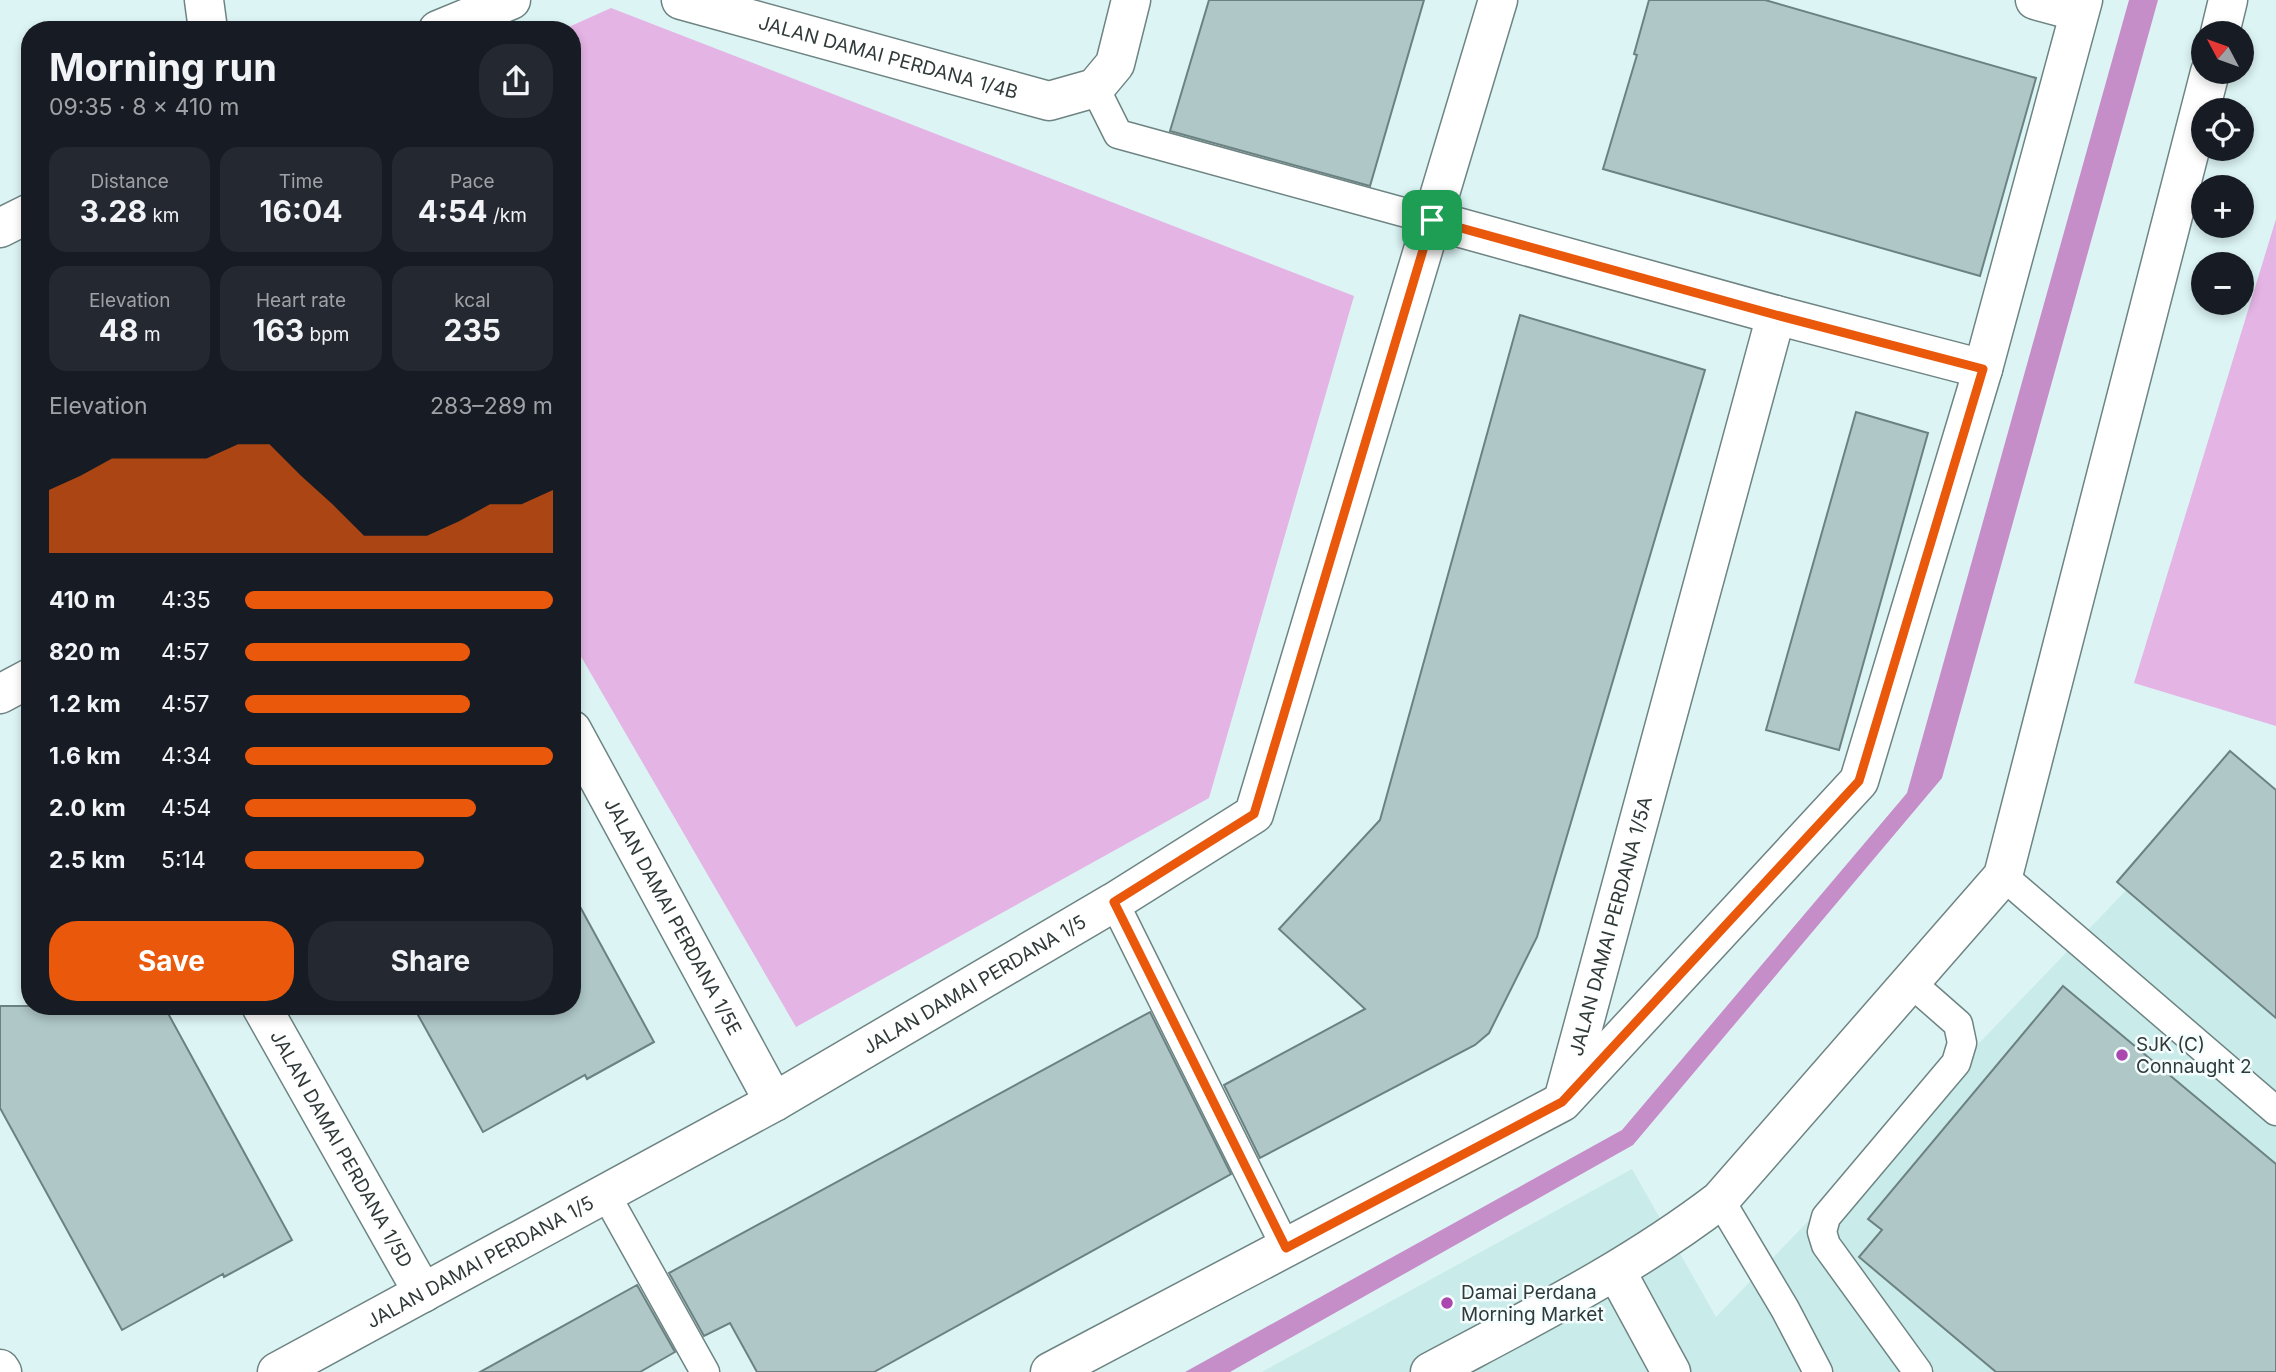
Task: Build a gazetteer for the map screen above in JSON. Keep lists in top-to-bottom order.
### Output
{
  "streets": {
    "street": [
      "JALAN DAMAI PERDANA 1/4B",
      "JALAN DAMAI PERDANA 1/5E",
      "JALAN DAMAI PERDANA 1/5A",
      "JALAN DAMAI PERDANA 1/5",
      "JALAN DAMAI PERDANA 1/5D"
    ]
  },
  "crossings": [
    ["JALAN DAMAI PERDANA 1/5E", "JALAN DAMAI PERDANA 1/5"],
    ["JALAN DAMAI PERDANA 1/5", "JALAN DAMAI PERDANA 1/5D"]
  ],
  "places": ["SJK (C) Connaught 2", "Damai Perdana Morning Market"],
  "north": "top left",
  "page": {
    "map_buttons": ["+", "−"],
    "heading": ["Morning run", "09:35 · 8 × 410 m"],
    "stats": [
      ["Distance", "3.28 km"],
      ["Time", "16:04"],
      ["Pace", "4:54 /km"],
      ["Elevation", "48 m"],
      ["Heart rate", "163 bpm"],
      ["kcal", "235"]
    ],
    "chart": ["Elevation", "283–289 m"],
    "list": [
      {
        "name": "410 m",
        "note": "4:35"
      },
      {
        "name": "820 m",
        "note": "4:57"
      },
      {
        "name": "1.2 km",
        "note": "4:57"
      },
      {
        "name": "1.6 km",
        "note": "4:34"
      },
      {
        "name": "2.0 km",
        "note": "4:54"
      },
      {
        "name": "2.5 km",
        "note": "5:14"
      }
    ],
    "buttons": ["Save", "Share"]
  }
}
